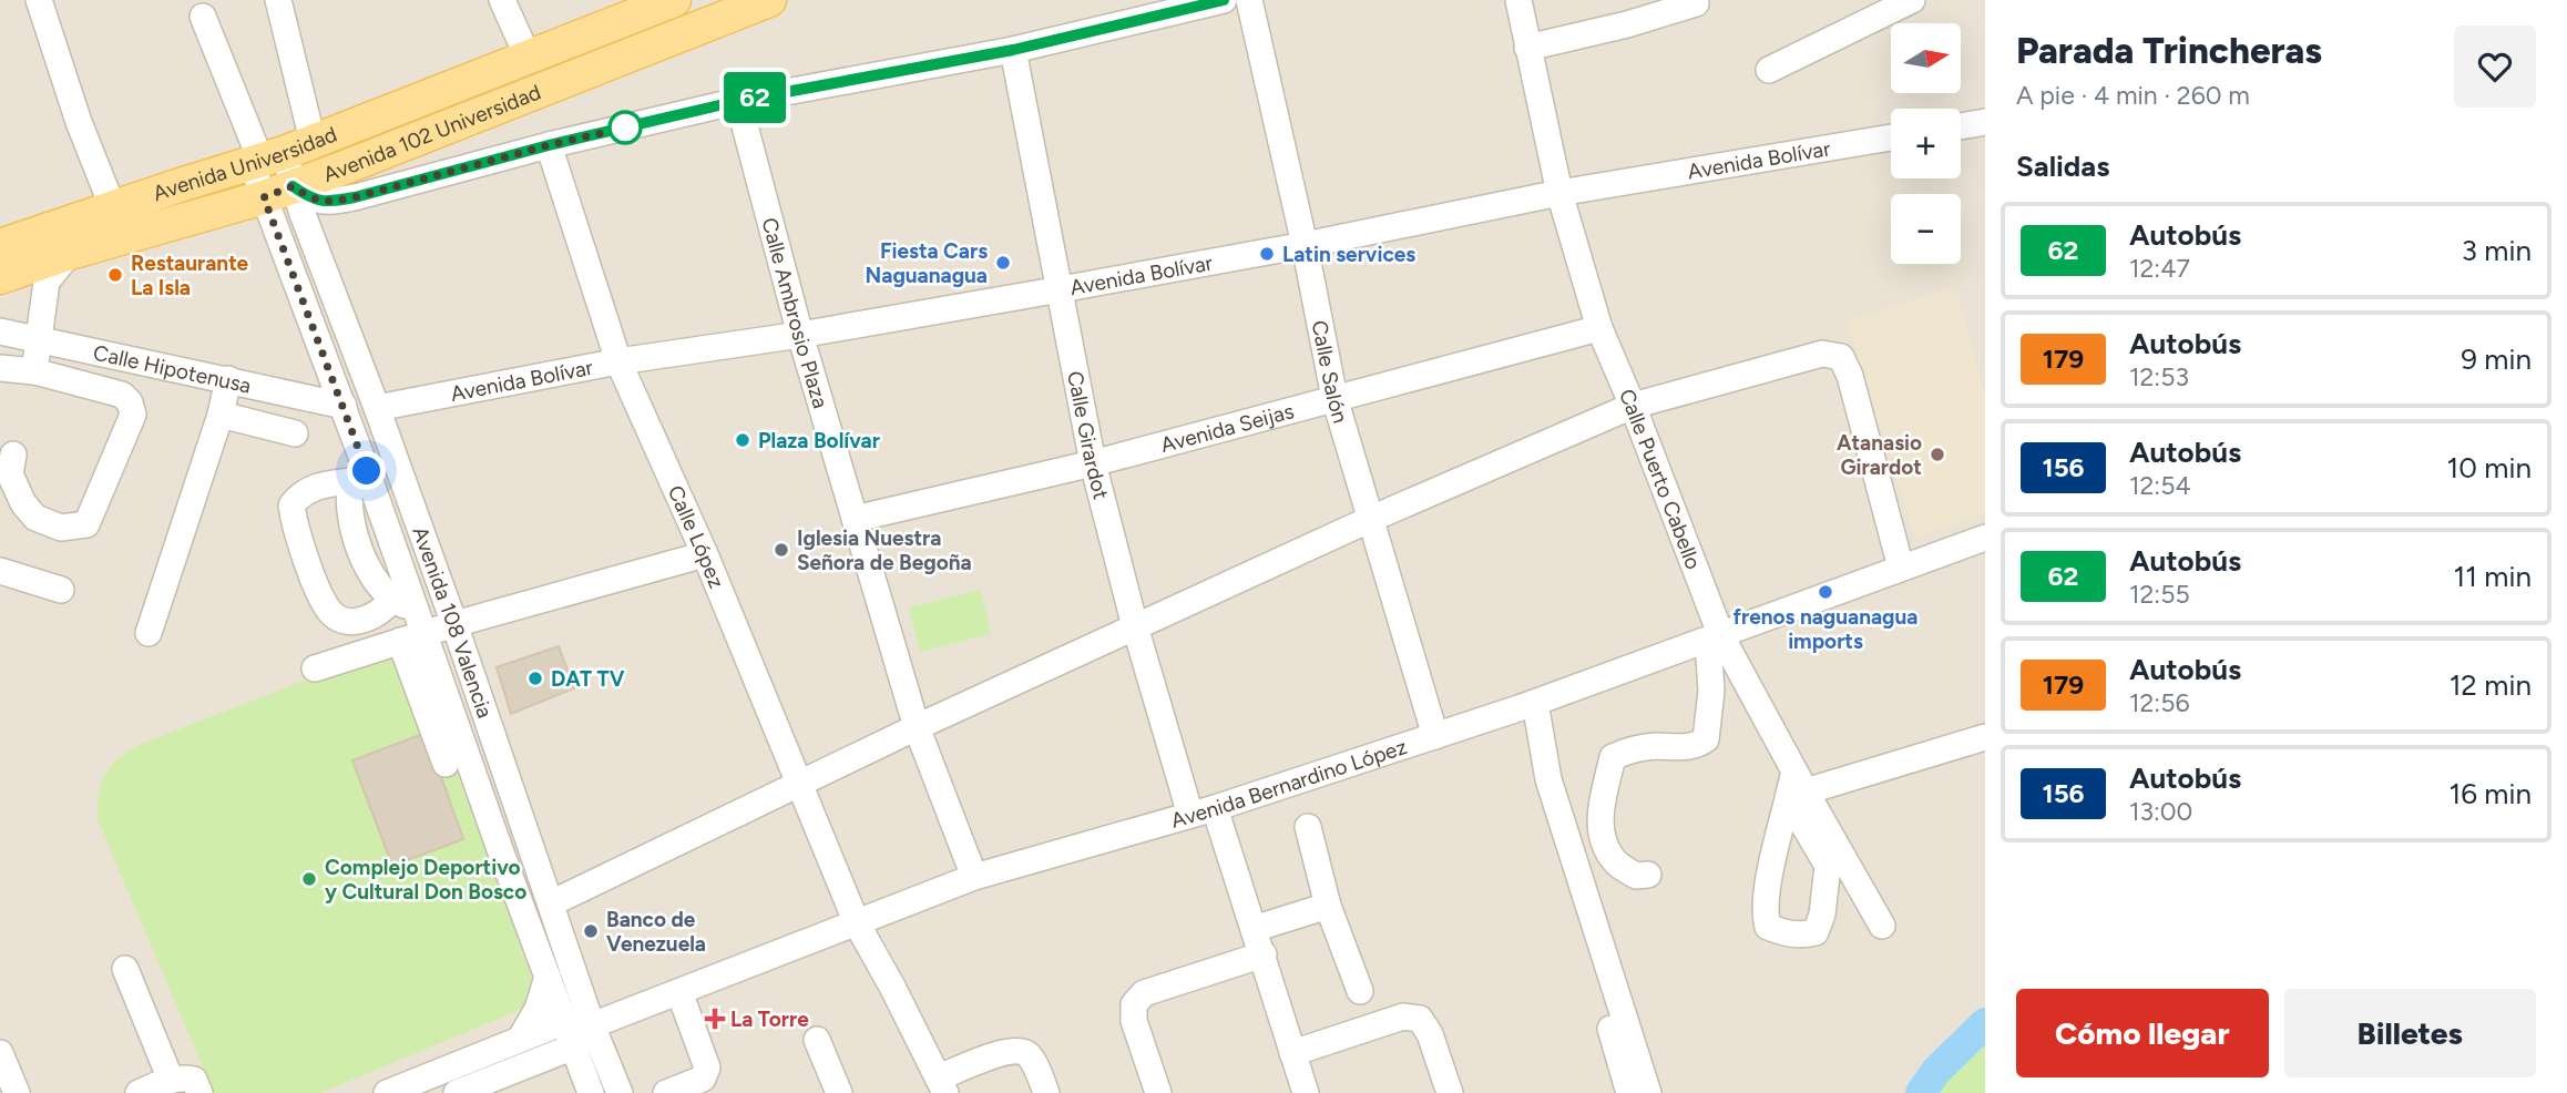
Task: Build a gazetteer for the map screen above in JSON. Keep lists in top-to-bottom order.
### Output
{
  "streets": {
    "main road": ["Avenida 102 Universidad", "Avenida Universidad"],
    "street": [
      "Avenida Bolívar",
      "Calle Ambrosio Plaza",
      "Calle Hipotenusa",
      "Calle Salón",
      "Avenida Seijas",
      "Calle Girardot",
      "Calle Puerto Cabello",
      "Calle López",
      "Avenida 108 Valencia",
      "Avenida Bernardino López"
    ]
  },
  "crossings": [
    ["Avenida 102 Universidad", "Avenida Universidad"],
    ["Avenida 102 Universidad", "Avenida 108 Valencia"],
    ["Avenida Bolívar", "Calle Ambrosio Plaza"],
    ["Avenida Bolívar", "Calle Salón"],
    ["Avenida Bolívar", "Calle Girardot"],
    ["Avenida Bolívar", "Calle Puerto Cabello"],
    ["Avenida Bolívar", "Calle López"],
    ["Avenida Bolívar", "Avenida 108 Valencia"],
    ["Avenida Universidad", "Avenida 108 Valencia"],
    ["Calle Ambrosio Plaza", "Avenida Seijas"],
    ["Calle Ambrosio Plaza", "Avenida Bernardino López"],
    ["Calle Hipotenusa", "Avenida 108 Valencia"],
    ["Calle Salón", "Avenida Seijas"],
    ["Calle Salón", "Avenida Bernardino López"],
    ["Avenida Seijas", "Calle Girardot"],
    ["Avenida Seijas", "Calle Puerto Cabello"],
    ["Calle Girardot", "Avenida Bernardino López"],
    ["Calle Puerto Cabello", "Avenida Bernardino López"],
    ["Calle López", "Avenida Bernardino López"],
    ["Avenida 108 Valencia", "Avenida Bernardino López"]
  ],
  "places": {
    "other": [
      "Latin services",
      "Fiesta Cars Naguanagua",
      "Restaurante La Isla",
      "Plaza Bolívar",
      "Atanasio Girardot",
      "Iglesia Nuestra Señora de Begoña",
      "frenos naguanagua imports",
      "DAT TV",
      "Complejo Deportivo y Cultural Don Bosco",
      "Banco de Venezuela"
    ],
    "health": ["La Torre"]
  },
  "lines": ["bus line 62"],
  "north": "right",
  "page": {
    "on_map": "62",
    "heading": [
      ["Parada Trincheras", "A pie · 4 min · 260 m"],
      "Salidas"
    ],
    "map_buttons": ["+", "−"],
    "list": [
      {
        "mark": "62",
        "name": "Autobús",
        "note": "12:47",
        "value": "3 min"
      },
      {
        "mark": "179",
        "name": "Autobús",
        "note": "12:53",
        "value": "9 min"
      },
      {
        "mark": "156",
        "name": "Autobús",
        "note": "12:54",
        "value": "10 min"
      },
      {
        "mark": "62",
        "name": "Autobús",
        "note": "12:55",
        "value": "11 min"
      },
      {
        "mark": "179",
        "name": "Autobús",
        "note": "12:56",
        "value": "12 min"
      },
      {
        "mark": "156",
        "name": "Autobús",
        "note": "13:00",
        "value": "16 min"
      }
    ],
    "buttons": ["Cómo llegar", "Billetes"]
  }
}
